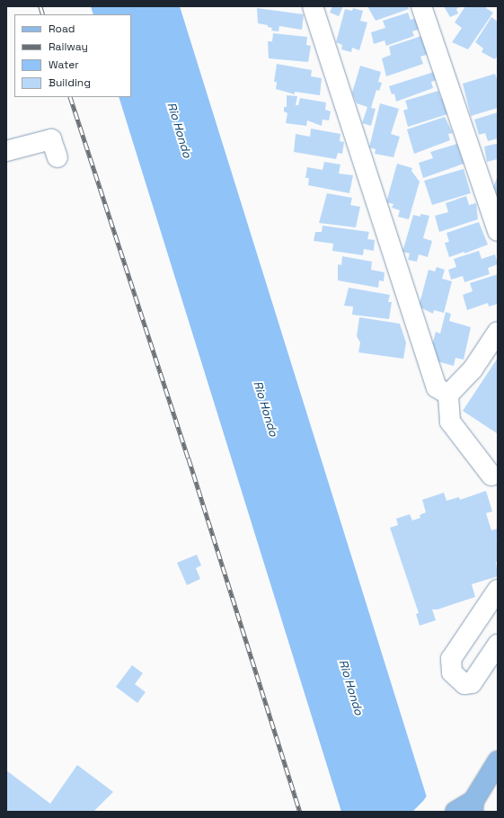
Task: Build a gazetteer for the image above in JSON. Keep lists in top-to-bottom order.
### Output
{
  "water": ["Rio Hondo"],
  "legend": [
    "Road",
    "Railway",
    "Water",
    "Building"
  ]
}
